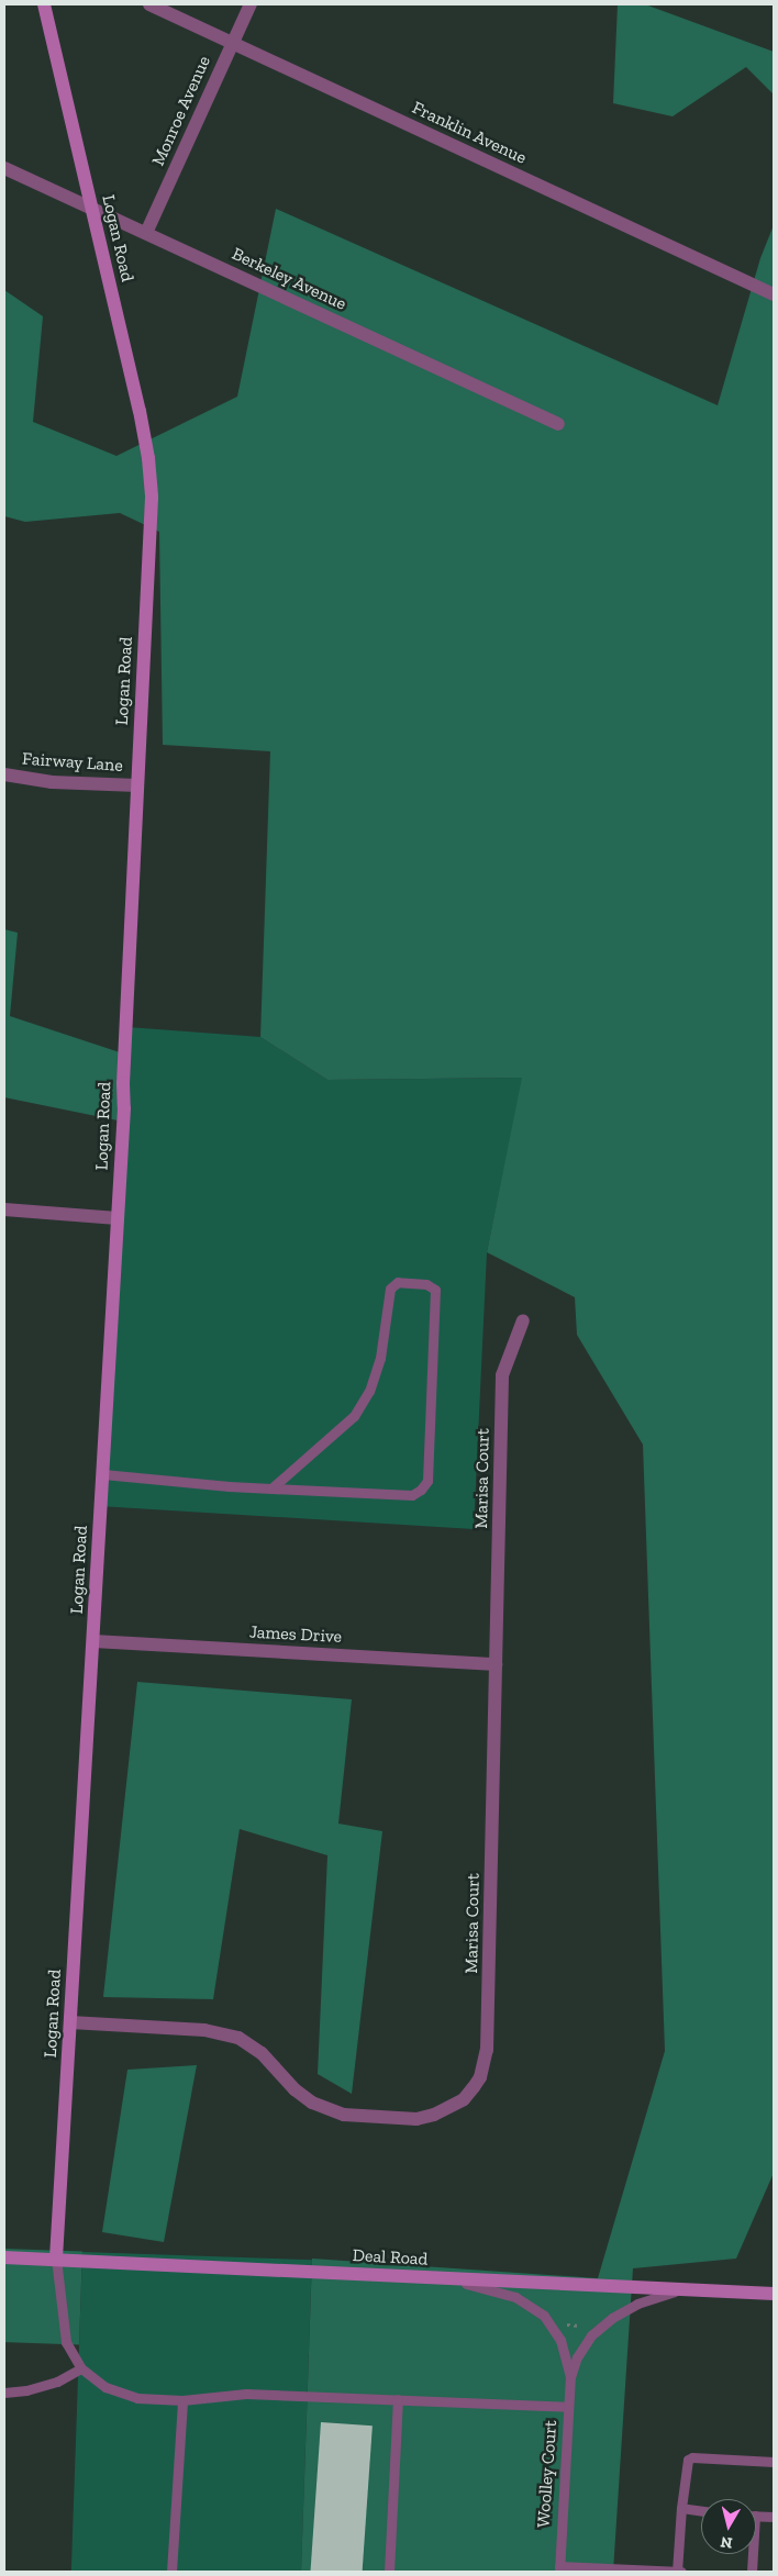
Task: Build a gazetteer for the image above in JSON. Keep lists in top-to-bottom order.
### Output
{
  "streets": {
    "street": [
      "Monroe Avenue",
      "Franklin Avenue",
      "Logan Road",
      "Berkeley Avenue",
      "Fairway Lane",
      "Marisa Court",
      "James Drive",
      "Deal Road"
    ],
    "lane": ["Woolley Court"]
  },
  "crossings": [
    ["Monroe Avenue", "Franklin Avenue"],
    ["Monroe Avenue", "Berkeley Avenue"],
    ["Logan Road", "Berkeley Avenue"],
    ["Logan Road", "Fairway Lane"],
    ["Logan Road", "Marisa Court"],
    ["Logan Road", "James Drive"],
    ["Logan Road", "Deal Road"],
    ["Marisa Court", "James Drive"],
    ["Deal Road", "Woolley Court"]
  ],
  "north": "bottom"
}
